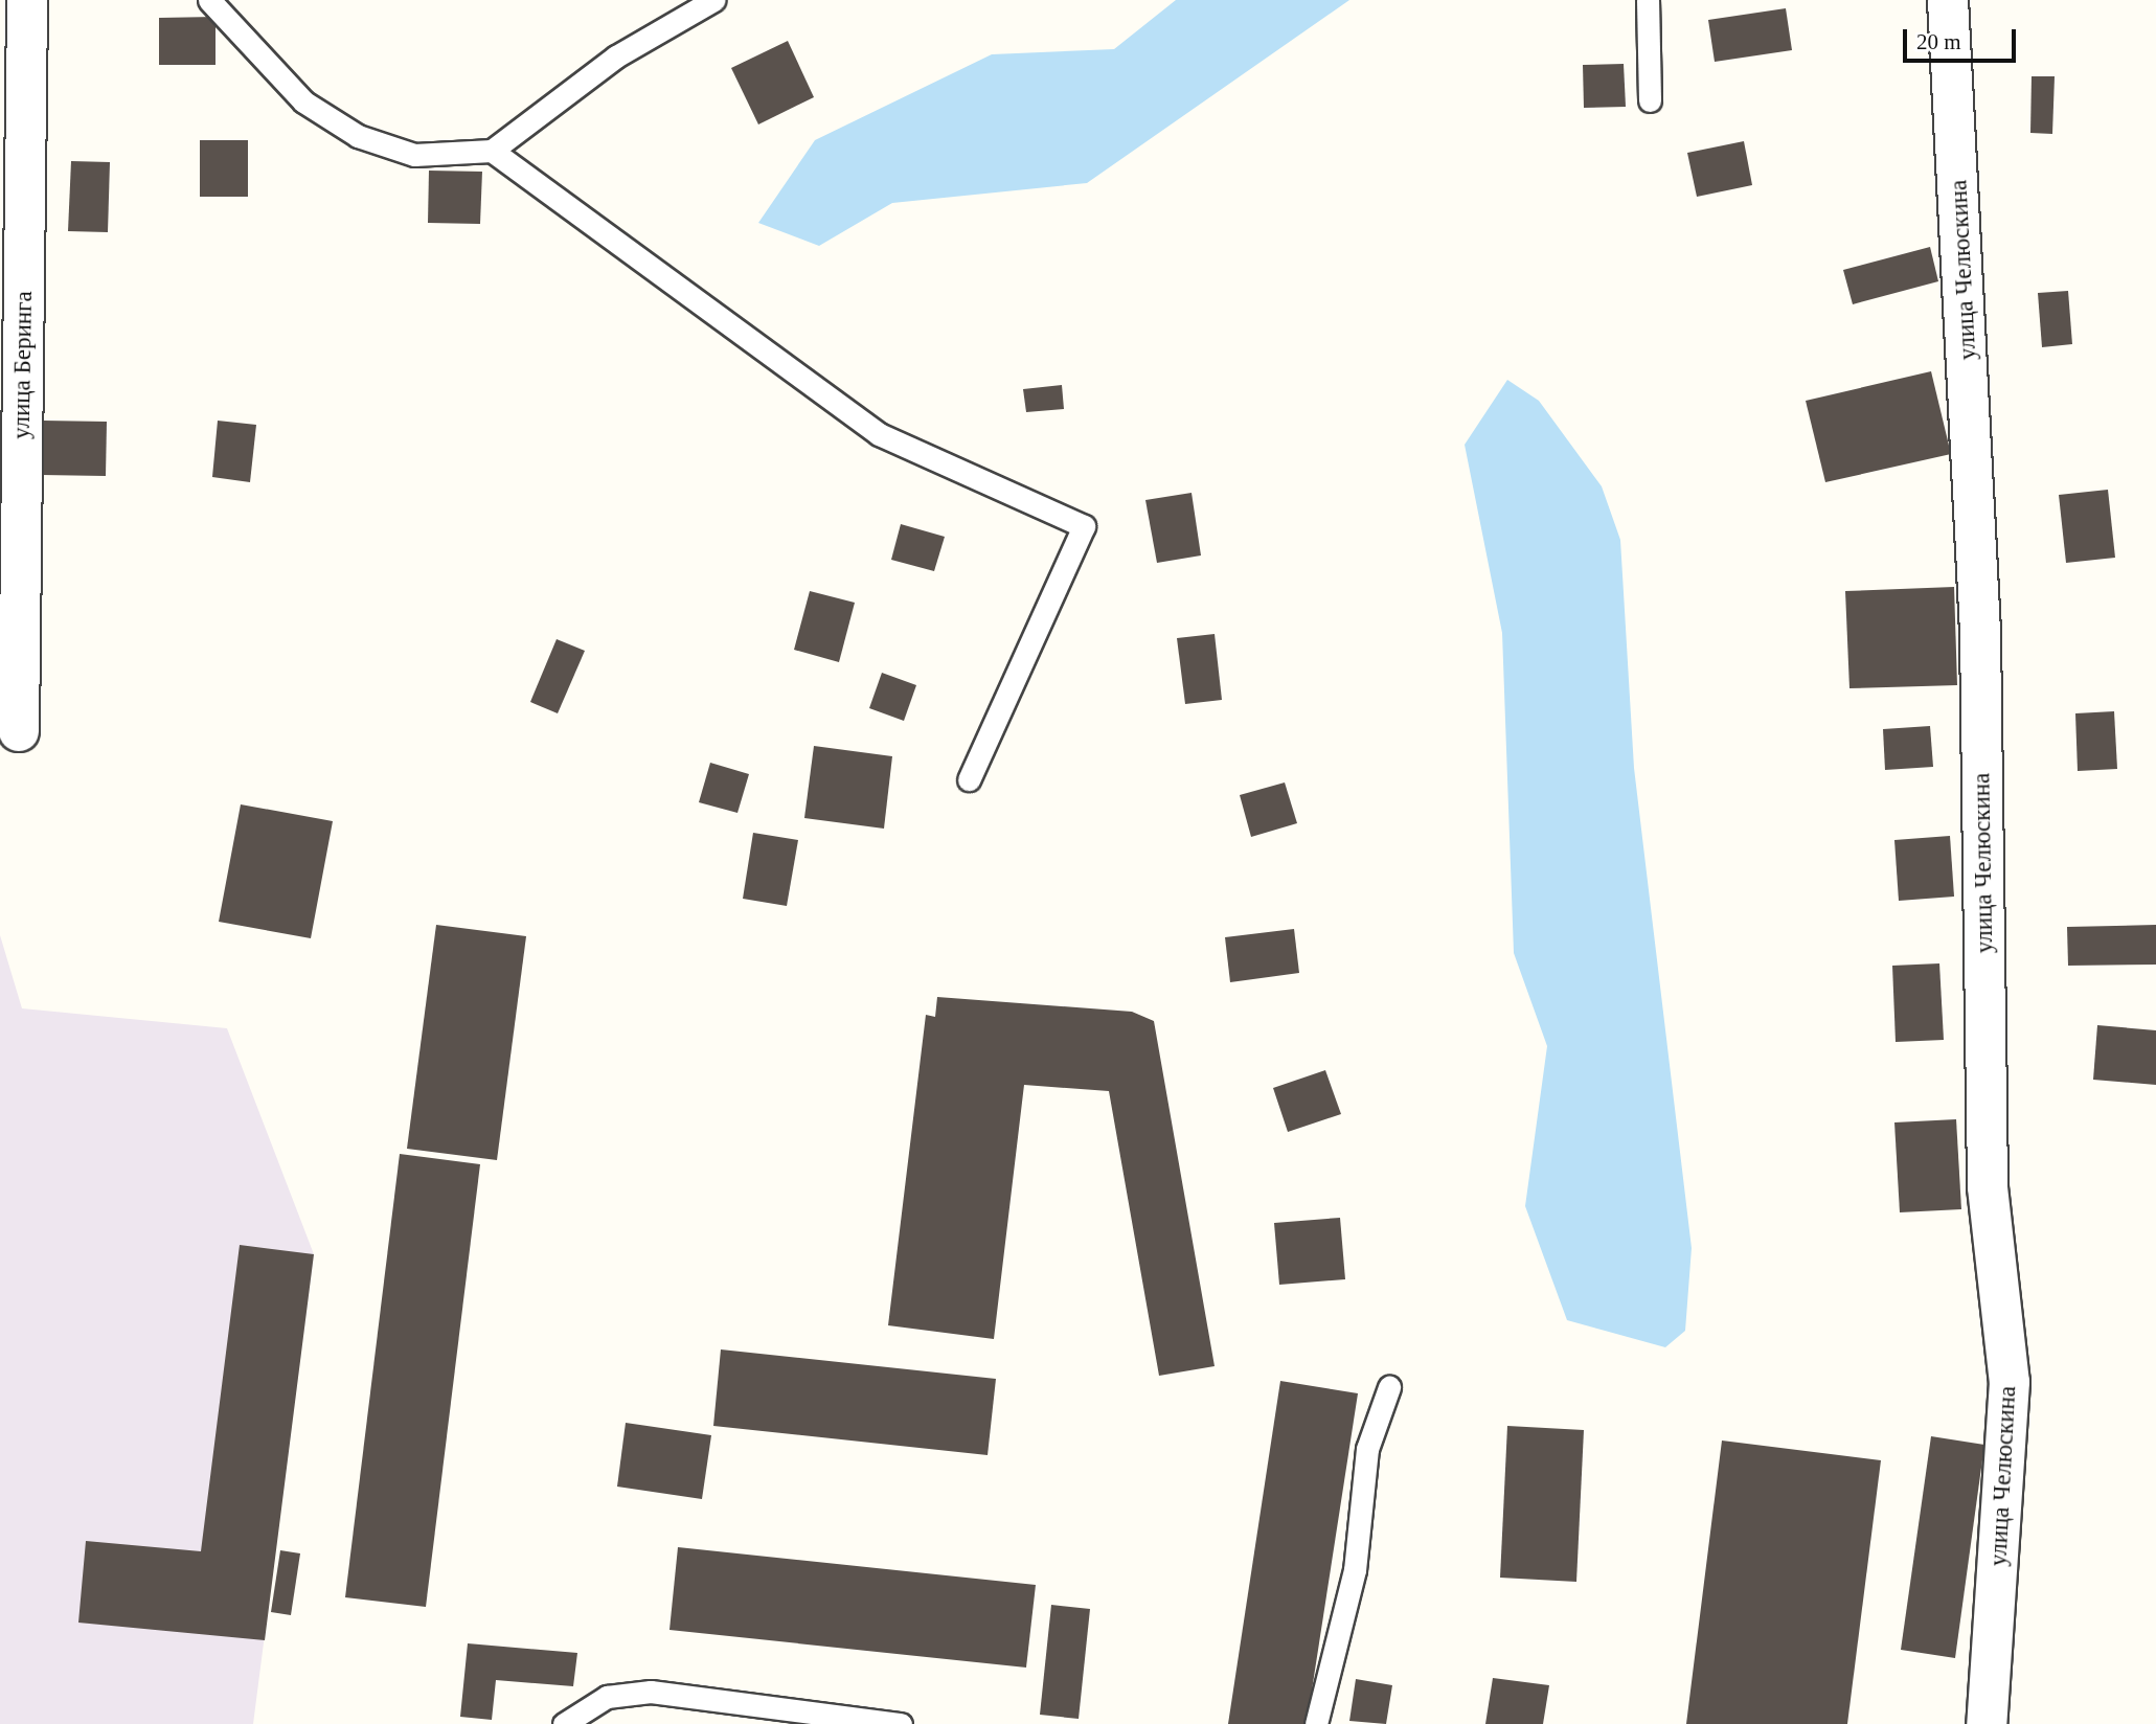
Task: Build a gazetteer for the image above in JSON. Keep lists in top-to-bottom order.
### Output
{
  "streets": {
    "street": ["улица Челюскина", "улица Беринга"]
  },
  "scale_bar": "20 m"
}
